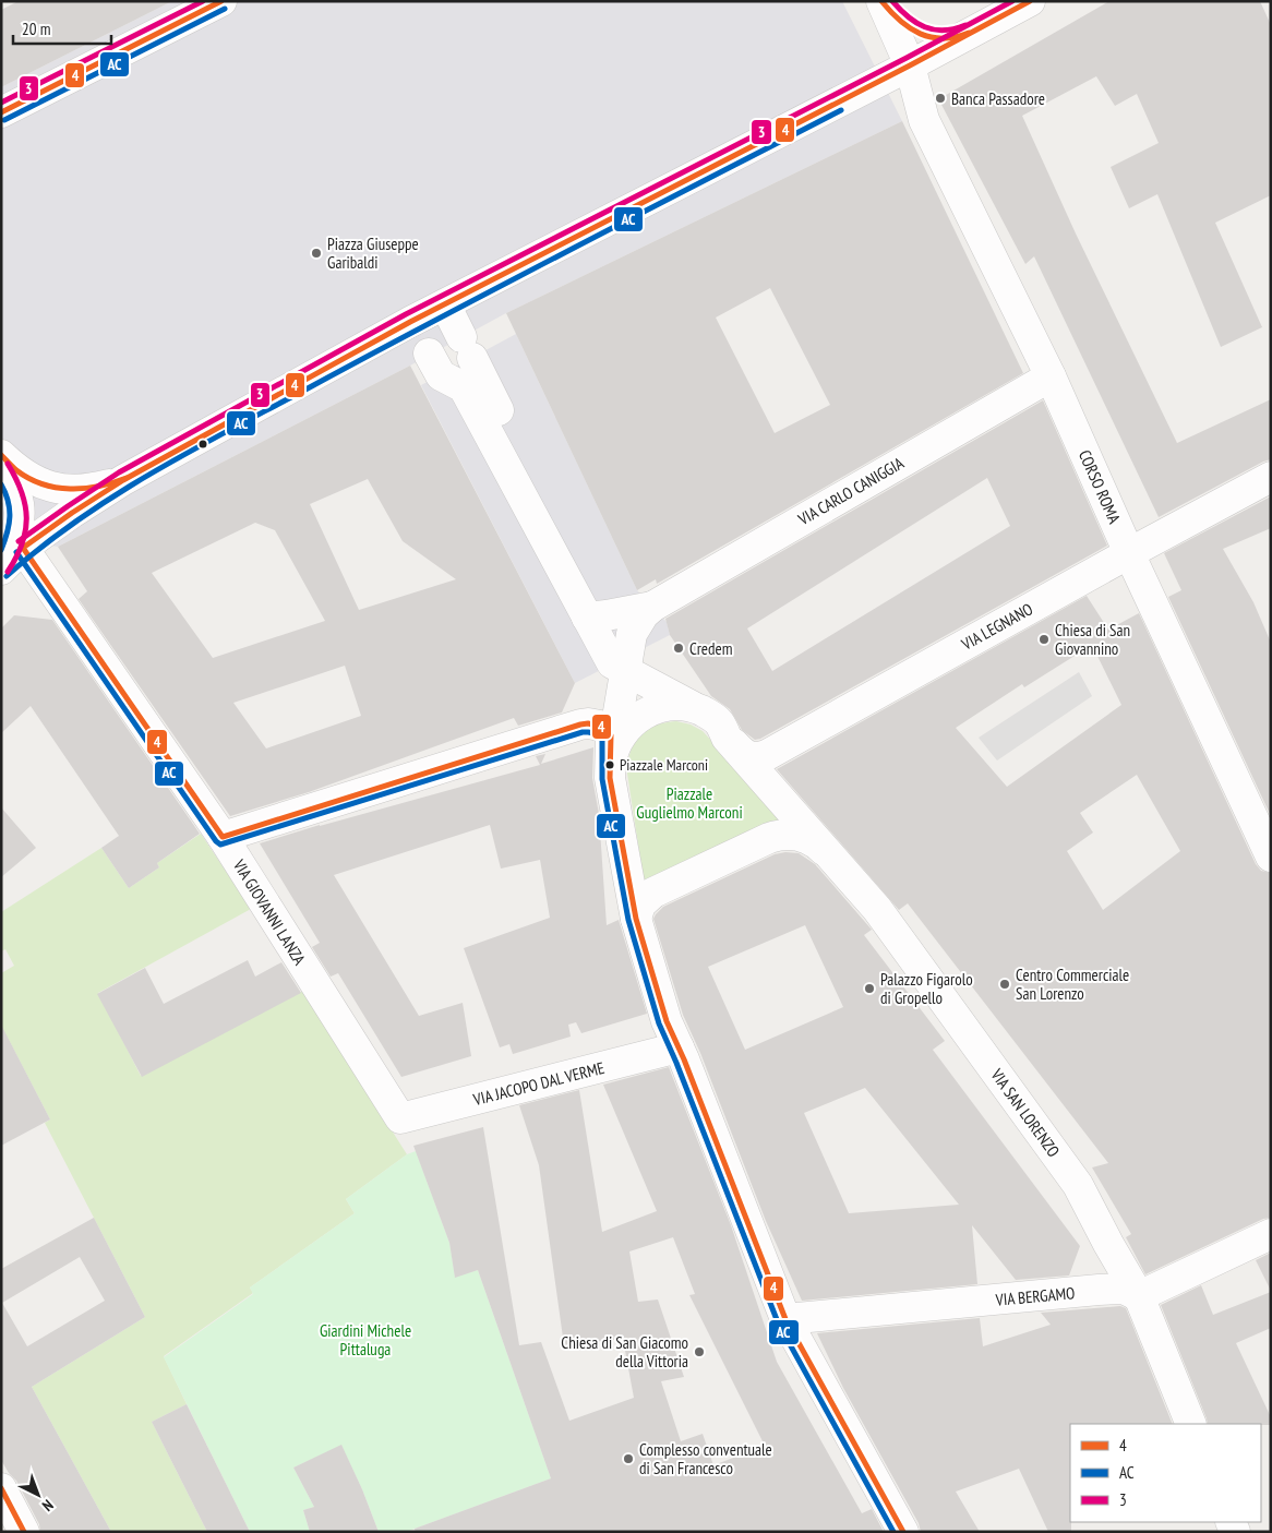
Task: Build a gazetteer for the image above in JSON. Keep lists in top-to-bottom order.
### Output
{
  "streets": {
    "street": [
      "CORSO ROMA",
      "VIA CARLO CANIGGIA",
      "VIA LEGNANO",
      "VIA GIOVANNI LANZA",
      "VIA JACOPO DAL VERME",
      "VIA SAN LORENZO",
      "VIA BERGAMO"
    ]
  },
  "crossings": [
    ["CORSO ROMA", "VIA CARLO CANIGGIA"],
    ["CORSO ROMA", "VIA LEGNANO"],
    ["VIA LEGNANO", "VIA SAN LORENZO"],
    ["VIA GIOVANNI LANZA", "VIA JACOPO DAL VERME"],
    ["VIA SAN LORENZO", "VIA BERGAMO"]
  ],
  "parks": ["Piazzale Guglielmo Marconi", "Giardini Michele Pittaluga"],
  "places": [
    "Banca Passadore",
    "Piazza Giuseppe Garibaldi",
    "Chiesa di San Giovannino",
    "Credem",
    "Piazzale Marconi",
    "Centro Commerciale San Lorenzo",
    "Palazzo Figarolo di Gropello",
    "Chiesa di San Giacomo della Vittoria",
    "Complesso conventuale di San Francesco"
  ],
  "lines": ["transit line 4", "transit line 3", "transit line AC"],
  "legend": ["4", "AC", "3"],
  "scale_bar": "20 m",
  "north": "bottom right"
}
